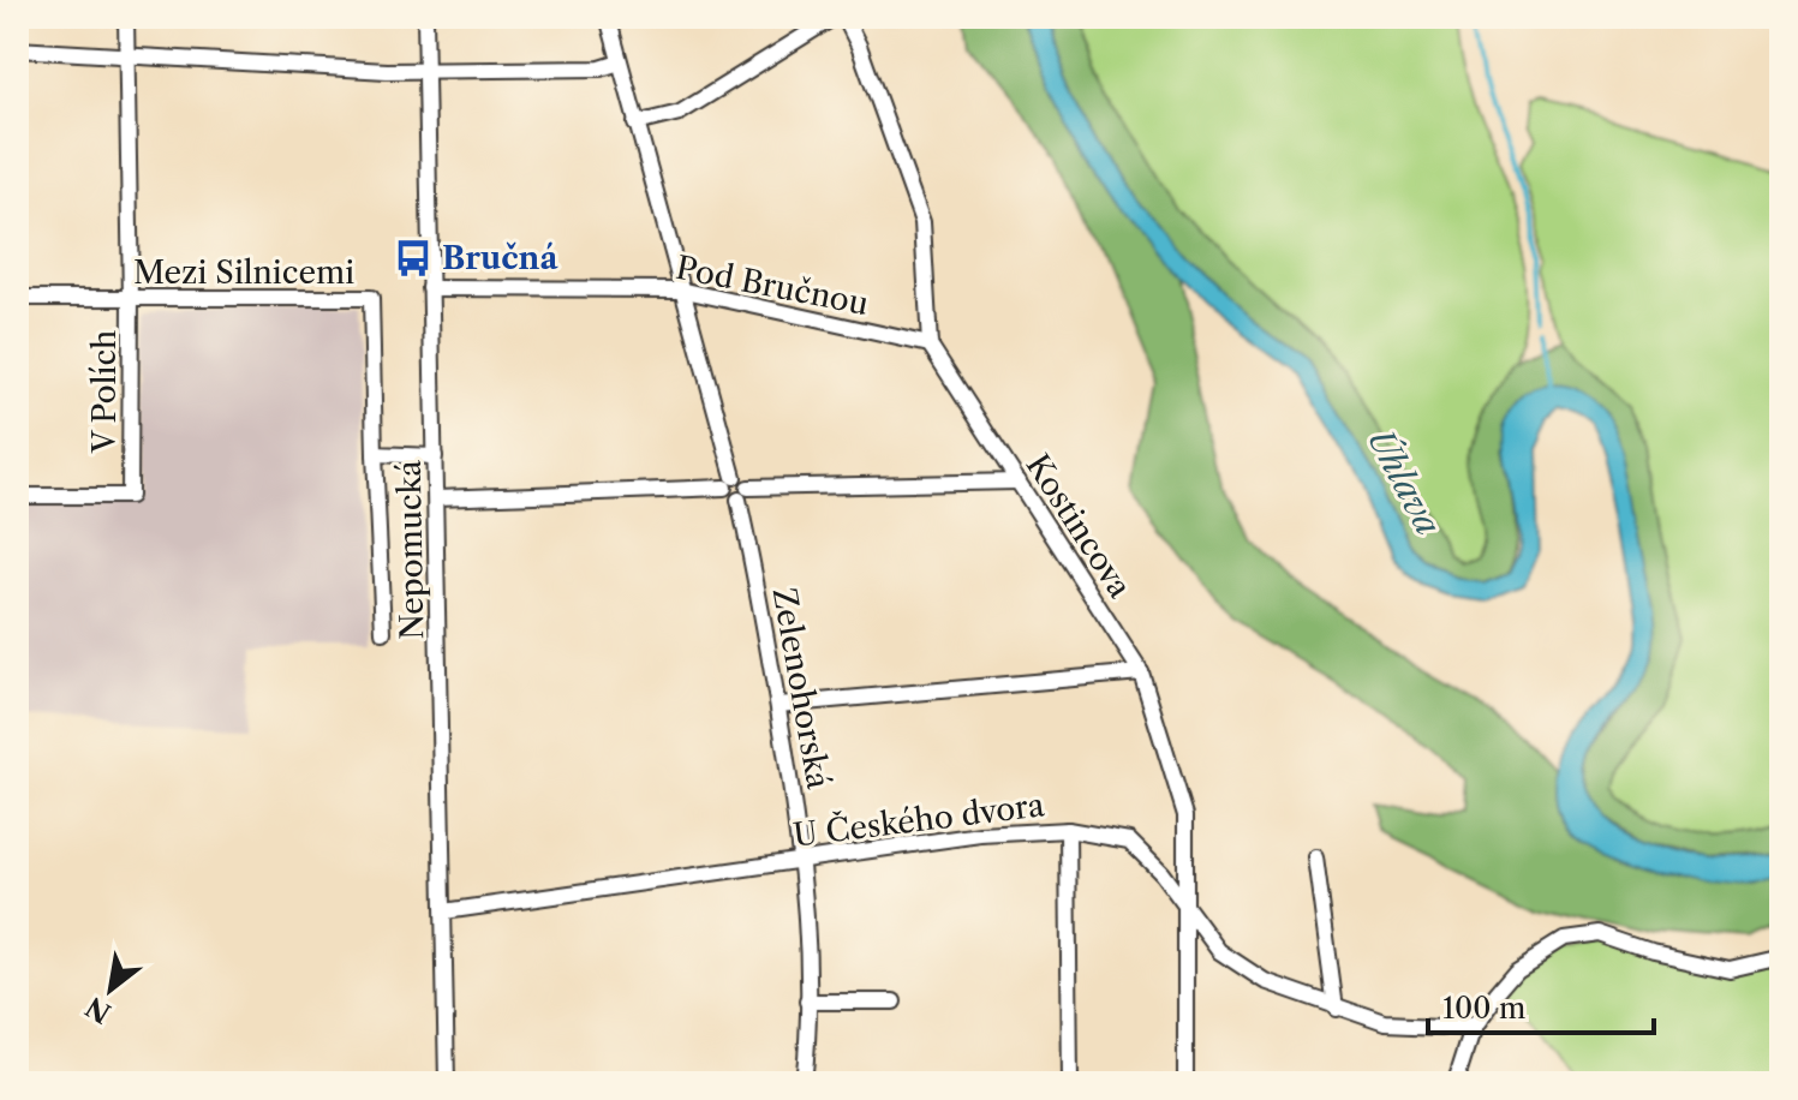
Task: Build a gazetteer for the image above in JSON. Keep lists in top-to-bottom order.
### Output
{
  "streets": {
    "street": [
      "Mezi Silnicemi",
      "Pod Bručnou",
      "V Polích",
      "Kostincova",
      "Nepomucká",
      "Zelenohorská",
      "U Českého dvora"
    ]
  },
  "crossings": [
    ["Mezi Silnicemi", "V Polích"],
    ["Pod Bručnou", "Kostincova"],
    ["Pod Bručnou", "Nepomucká"],
    ["Kostincova", "U Českého dvora"],
    ["Nepomucká", "U Českého dvora"],
    ["Zelenohorská", "U Českého dvora"]
  ],
  "water": ["Úhlava"],
  "places": {
    "bus stop": ["Bručná"]
  },
  "scale_bar": "100 m",
  "north": "bottom left"
}
